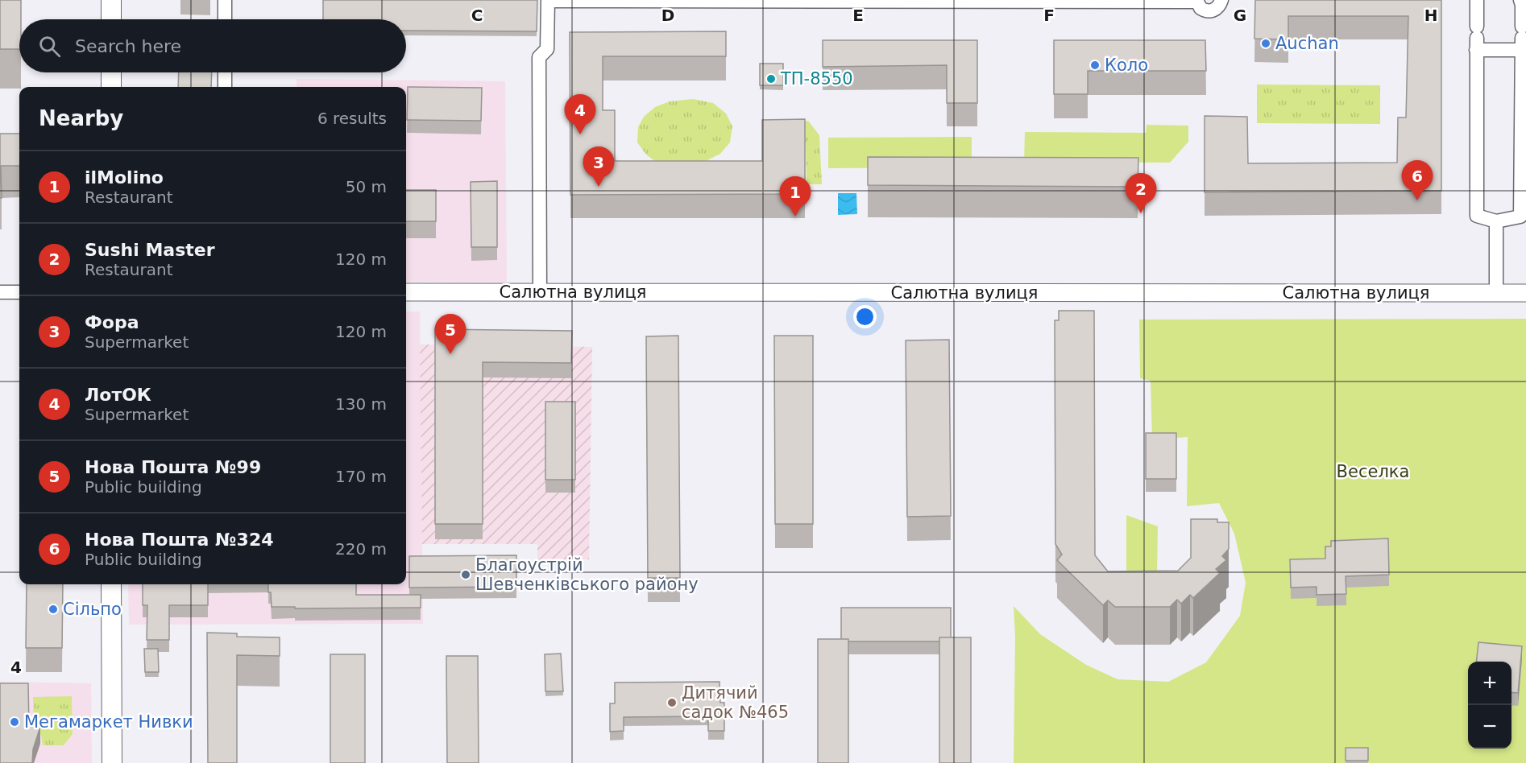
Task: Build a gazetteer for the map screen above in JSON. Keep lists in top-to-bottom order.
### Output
{
  "streets": {
    "street": ["Салютна вулиця"]
  },
  "parks": ["Веселка"],
  "places": [
    "Auchan",
    "Коло",
    "ТП-8550",
    "Благоустрій Шевченківського району",
    "Сільпо",
    "Дитячий садок №465",
    "Мегамаркет Нивки"
  ],
  "page": {
    "search": "Search here",
    "heading": ["Nearby", "6 results"],
    "pins": [
      "4",
      "3",
      "6",
      "2",
      "1",
      "5"
    ],
    "list": [
      {
        "mark": "1",
        "name": "ilMolino",
        "note": "Restaurant",
        "value": "50 m"
      },
      {
        "mark": "2",
        "name": "Sushi Master",
        "note": "Restaurant",
        "value": "120 m"
      },
      {
        "mark": "3",
        "name": "Фора",
        "note": "Supermarket",
        "value": "120 m"
      },
      {
        "mark": "4",
        "name": "ЛотОК",
        "note": "Supermarket",
        "value": "130 m"
      },
      {
        "mark": "5",
        "name": "Нова Пошта №99",
        "note": "Public building",
        "value": "170 m"
      },
      {
        "mark": "6",
        "name": "Нова Пошта №324",
        "note": "Public building",
        "value": "220 m"
      }
    ],
    "map_buttons": ["+", "−"]
  },
  "grid": {
    "columns": [
      "C",
      "D",
      "E",
      "F",
      "G",
      "H"
    ],
    "rows": ["4"]
  }
}
